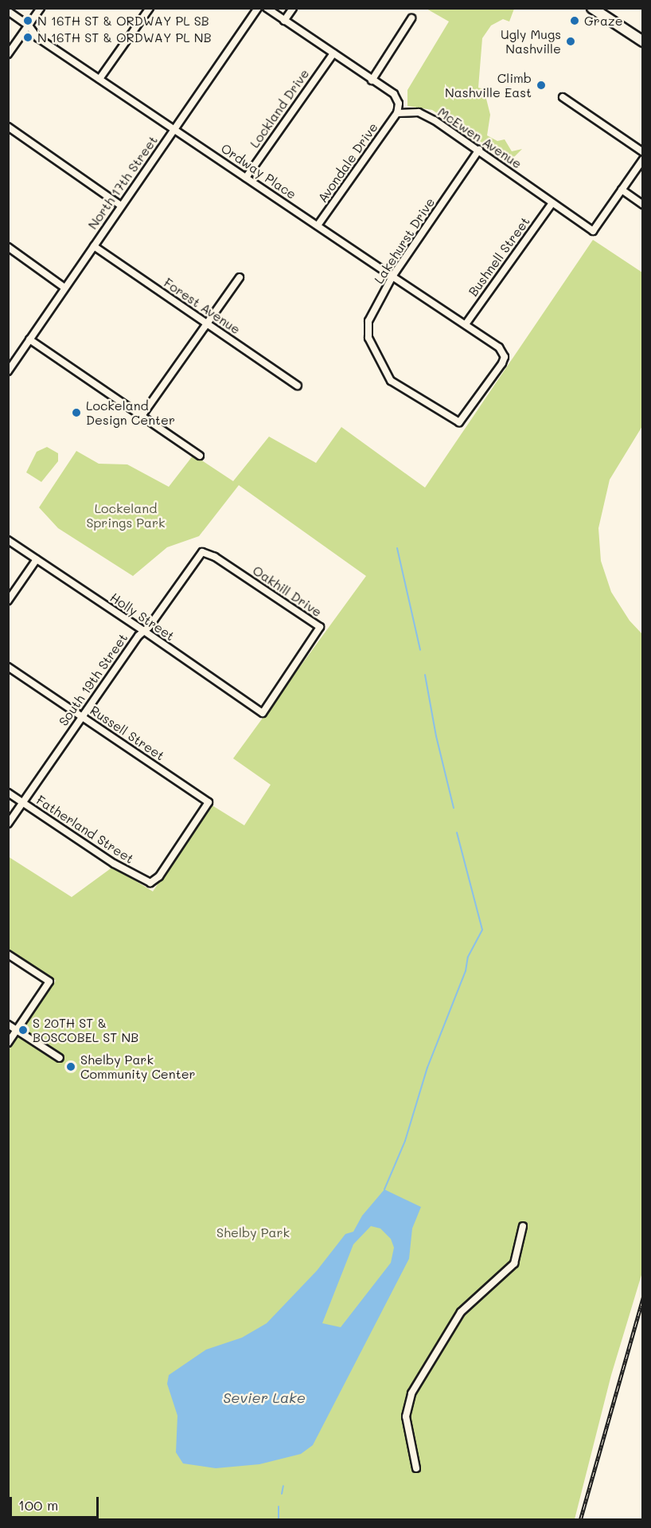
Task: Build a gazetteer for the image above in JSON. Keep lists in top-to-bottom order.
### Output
{
  "streets": {
    "street": [
      "Lockland Drive",
      "McEwen Avenue",
      "Avondale Drive",
      "Ordway Place",
      "North 17th Street",
      "Lakehurst Drive",
      "Bushnell Street",
      "Forest Avenue",
      "Oakhill Drive",
      "Holly Street",
      "South 19th Street",
      "Russell Street",
      "Fatherland Street"
    ]
  },
  "crossings": [
    ["Lockland Drive", "Ordway Place"],
    ["McEwen Avenue", "Avondale Drive"],
    ["McEwen Avenue", "Lakehurst Drive"],
    ["McEwen Avenue", "Bushnell Street"],
    ["Avondale Drive", "Ordway Place"],
    ["Ordway Place", "North 17th Street"],
    ["Ordway Place", "Lakehurst Drive"],
    ["Ordway Place", "Bushnell Street"],
    ["North 17th Street", "Forest Avenue"],
    ["Oakhill Drive", "Holly Street"],
    ["Oakhill Drive", "South 19th Street"],
    ["Holly Street", "South 19th Street"],
    ["South 19th Street", "Russell Street"],
    ["South 19th Street", "Fatherland Street"],
    ["Russell Street", "Fatherland Street"]
  ],
  "water": ["Sevier Lake"],
  "parks": ["Lockeland Springs Park", "Shelby Park"],
  "places": [
    "N 16TH ST & ORDWAY PL SB",
    "Graze",
    "N 16TH ST & ORDWAY PL NB",
    "Ugly Mugs Nashville",
    "Climb Nashville East",
    "Lockeland Design Center",
    "S 20TH ST & BOSCOBEL ST NB",
    "Shelby Park Community Center"
  ],
  "scale_bar": "100 m"
}
